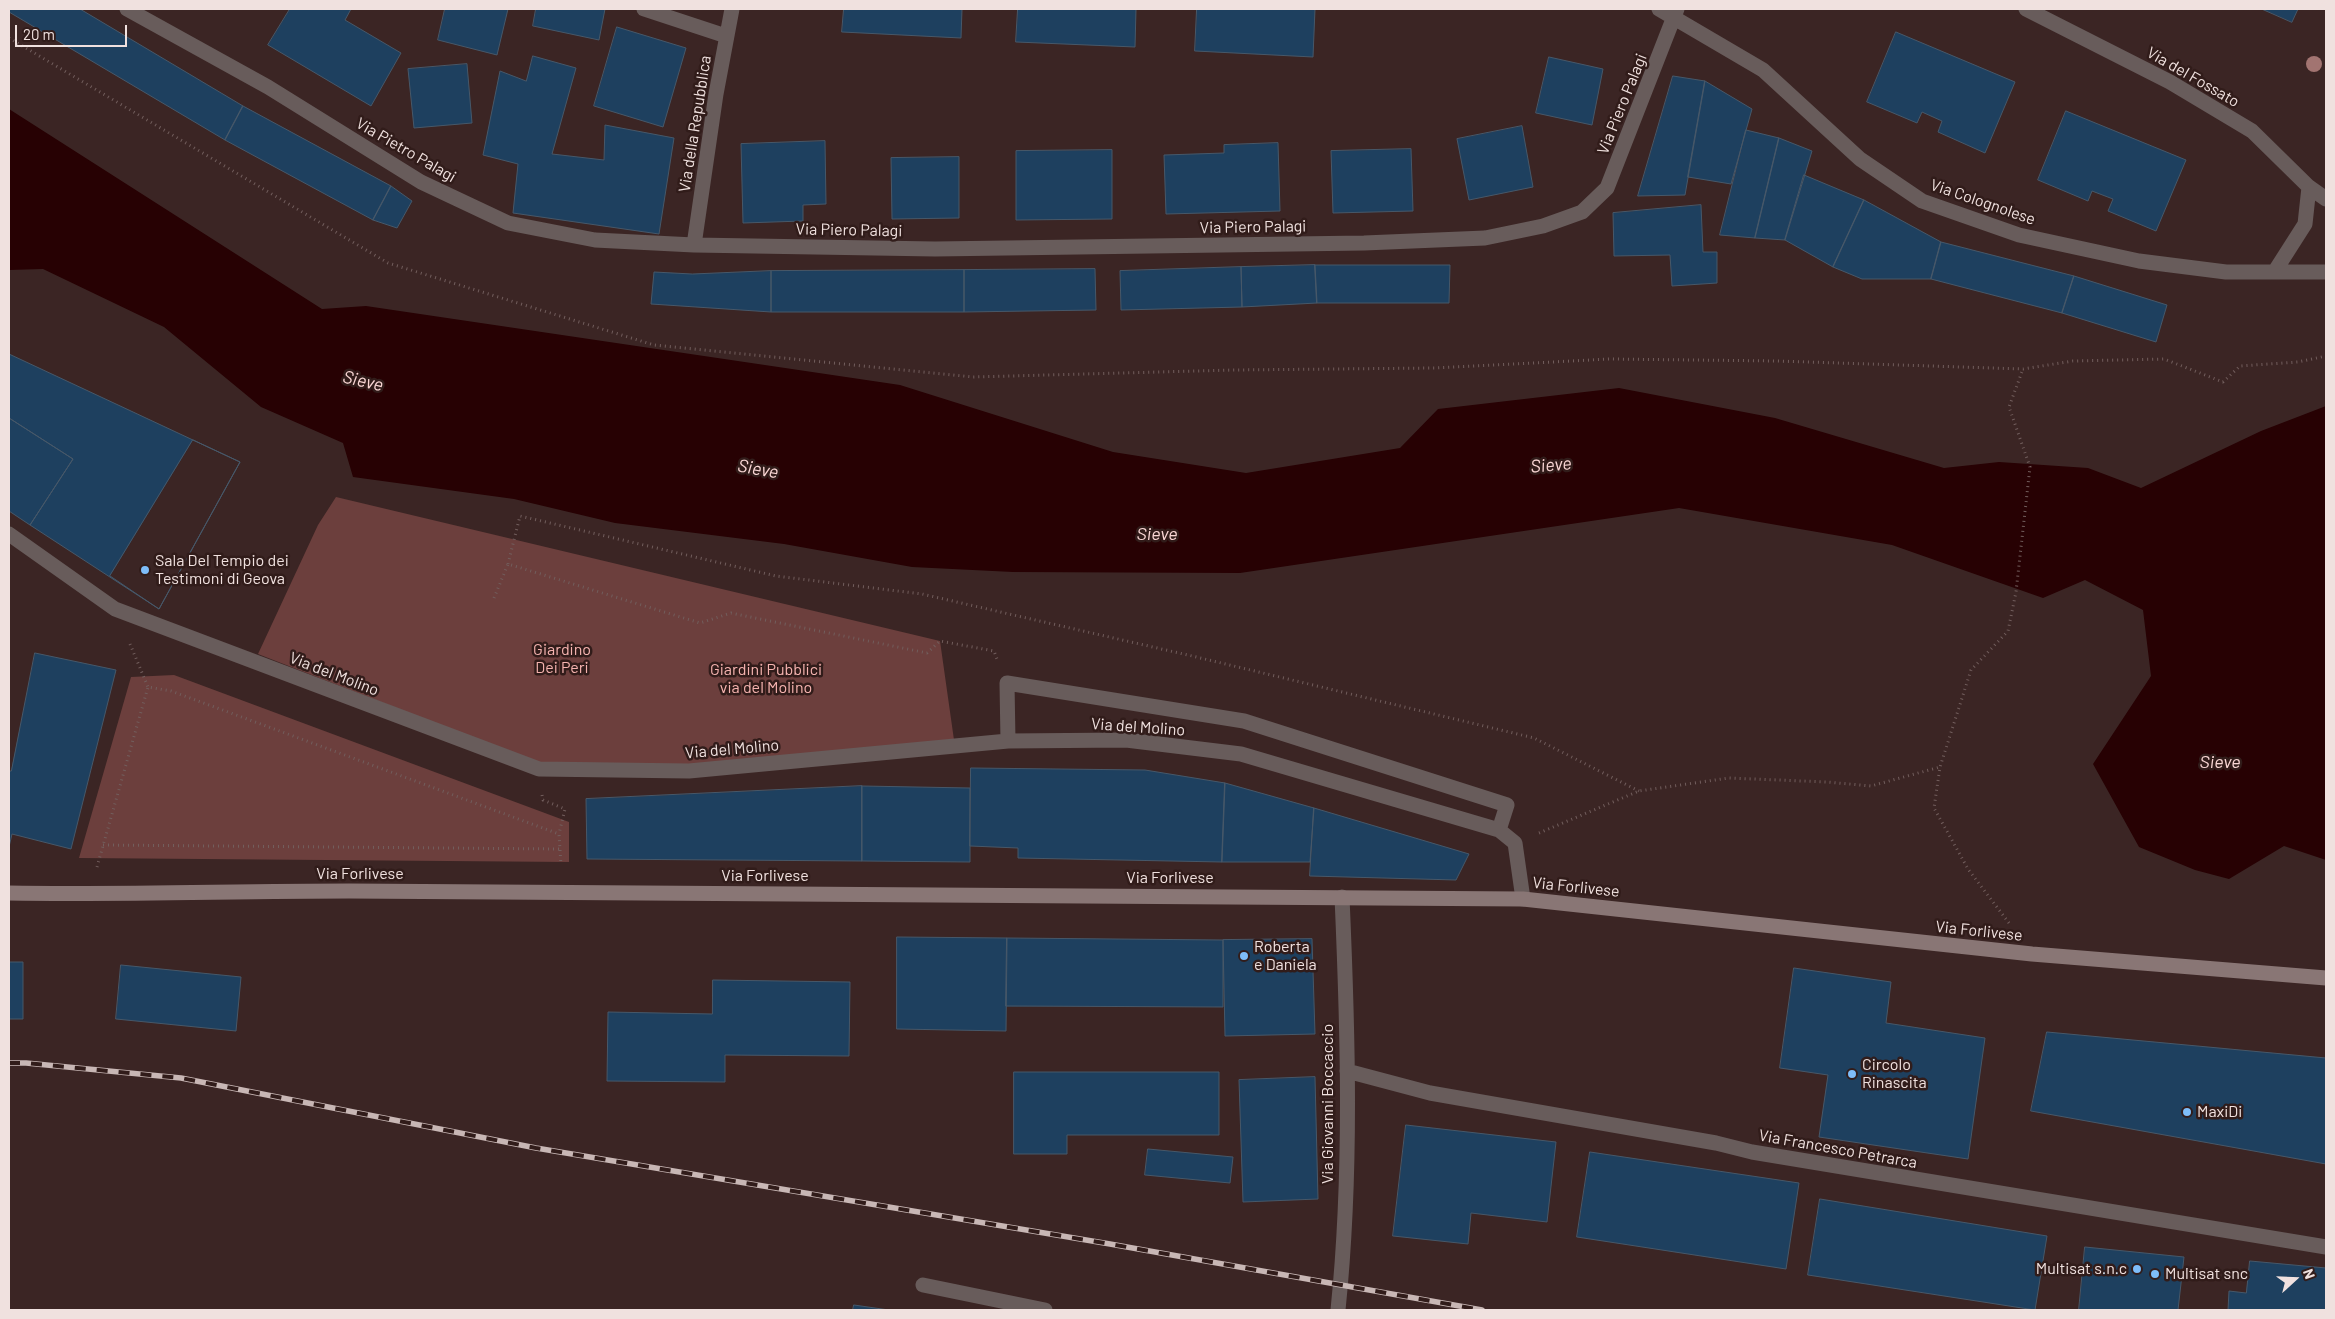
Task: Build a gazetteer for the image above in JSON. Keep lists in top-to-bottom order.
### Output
{
  "streets": {
    "street": [
      "Via del Fossato",
      "Via Piero Palagi",
      "Via della Repubblica",
      "Via Pietro Palagi",
      "Via Colognolese",
      "Via del Molino",
      "Via Forlivese",
      "Via Giovanni Boccaccio",
      "Via Francesco Petrarca"
    ]
  },
  "crossings": [
    ["Via Piero Palagi", "Via della Repubblica"],
    ["Via Piero Palagi", "Via Pietro Palagi"],
    ["Via Piero Palagi", "Via Colognolese"],
    ["Via della Repubblica", "Via Pietro Palagi"],
    ["Via Forlivese", "Via Giovanni Boccaccio"],
    ["Via Giovanni Boccaccio", "Via Francesco Petrarca"]
  ],
  "water": ["Sieve"],
  "parks": ["Giardino Dei Peri", "Giardini Pubblici via del Molino"],
  "places": [
    "Sala Del Tempio dei Testimoni di Geova",
    "Roberta e Daniela",
    "Circolo Rinascita",
    "MaxiDi",
    "Multisat s.n.c",
    "Multisat snc"
  ],
  "scale_bar": "20 m",
  "north": "right"
}
